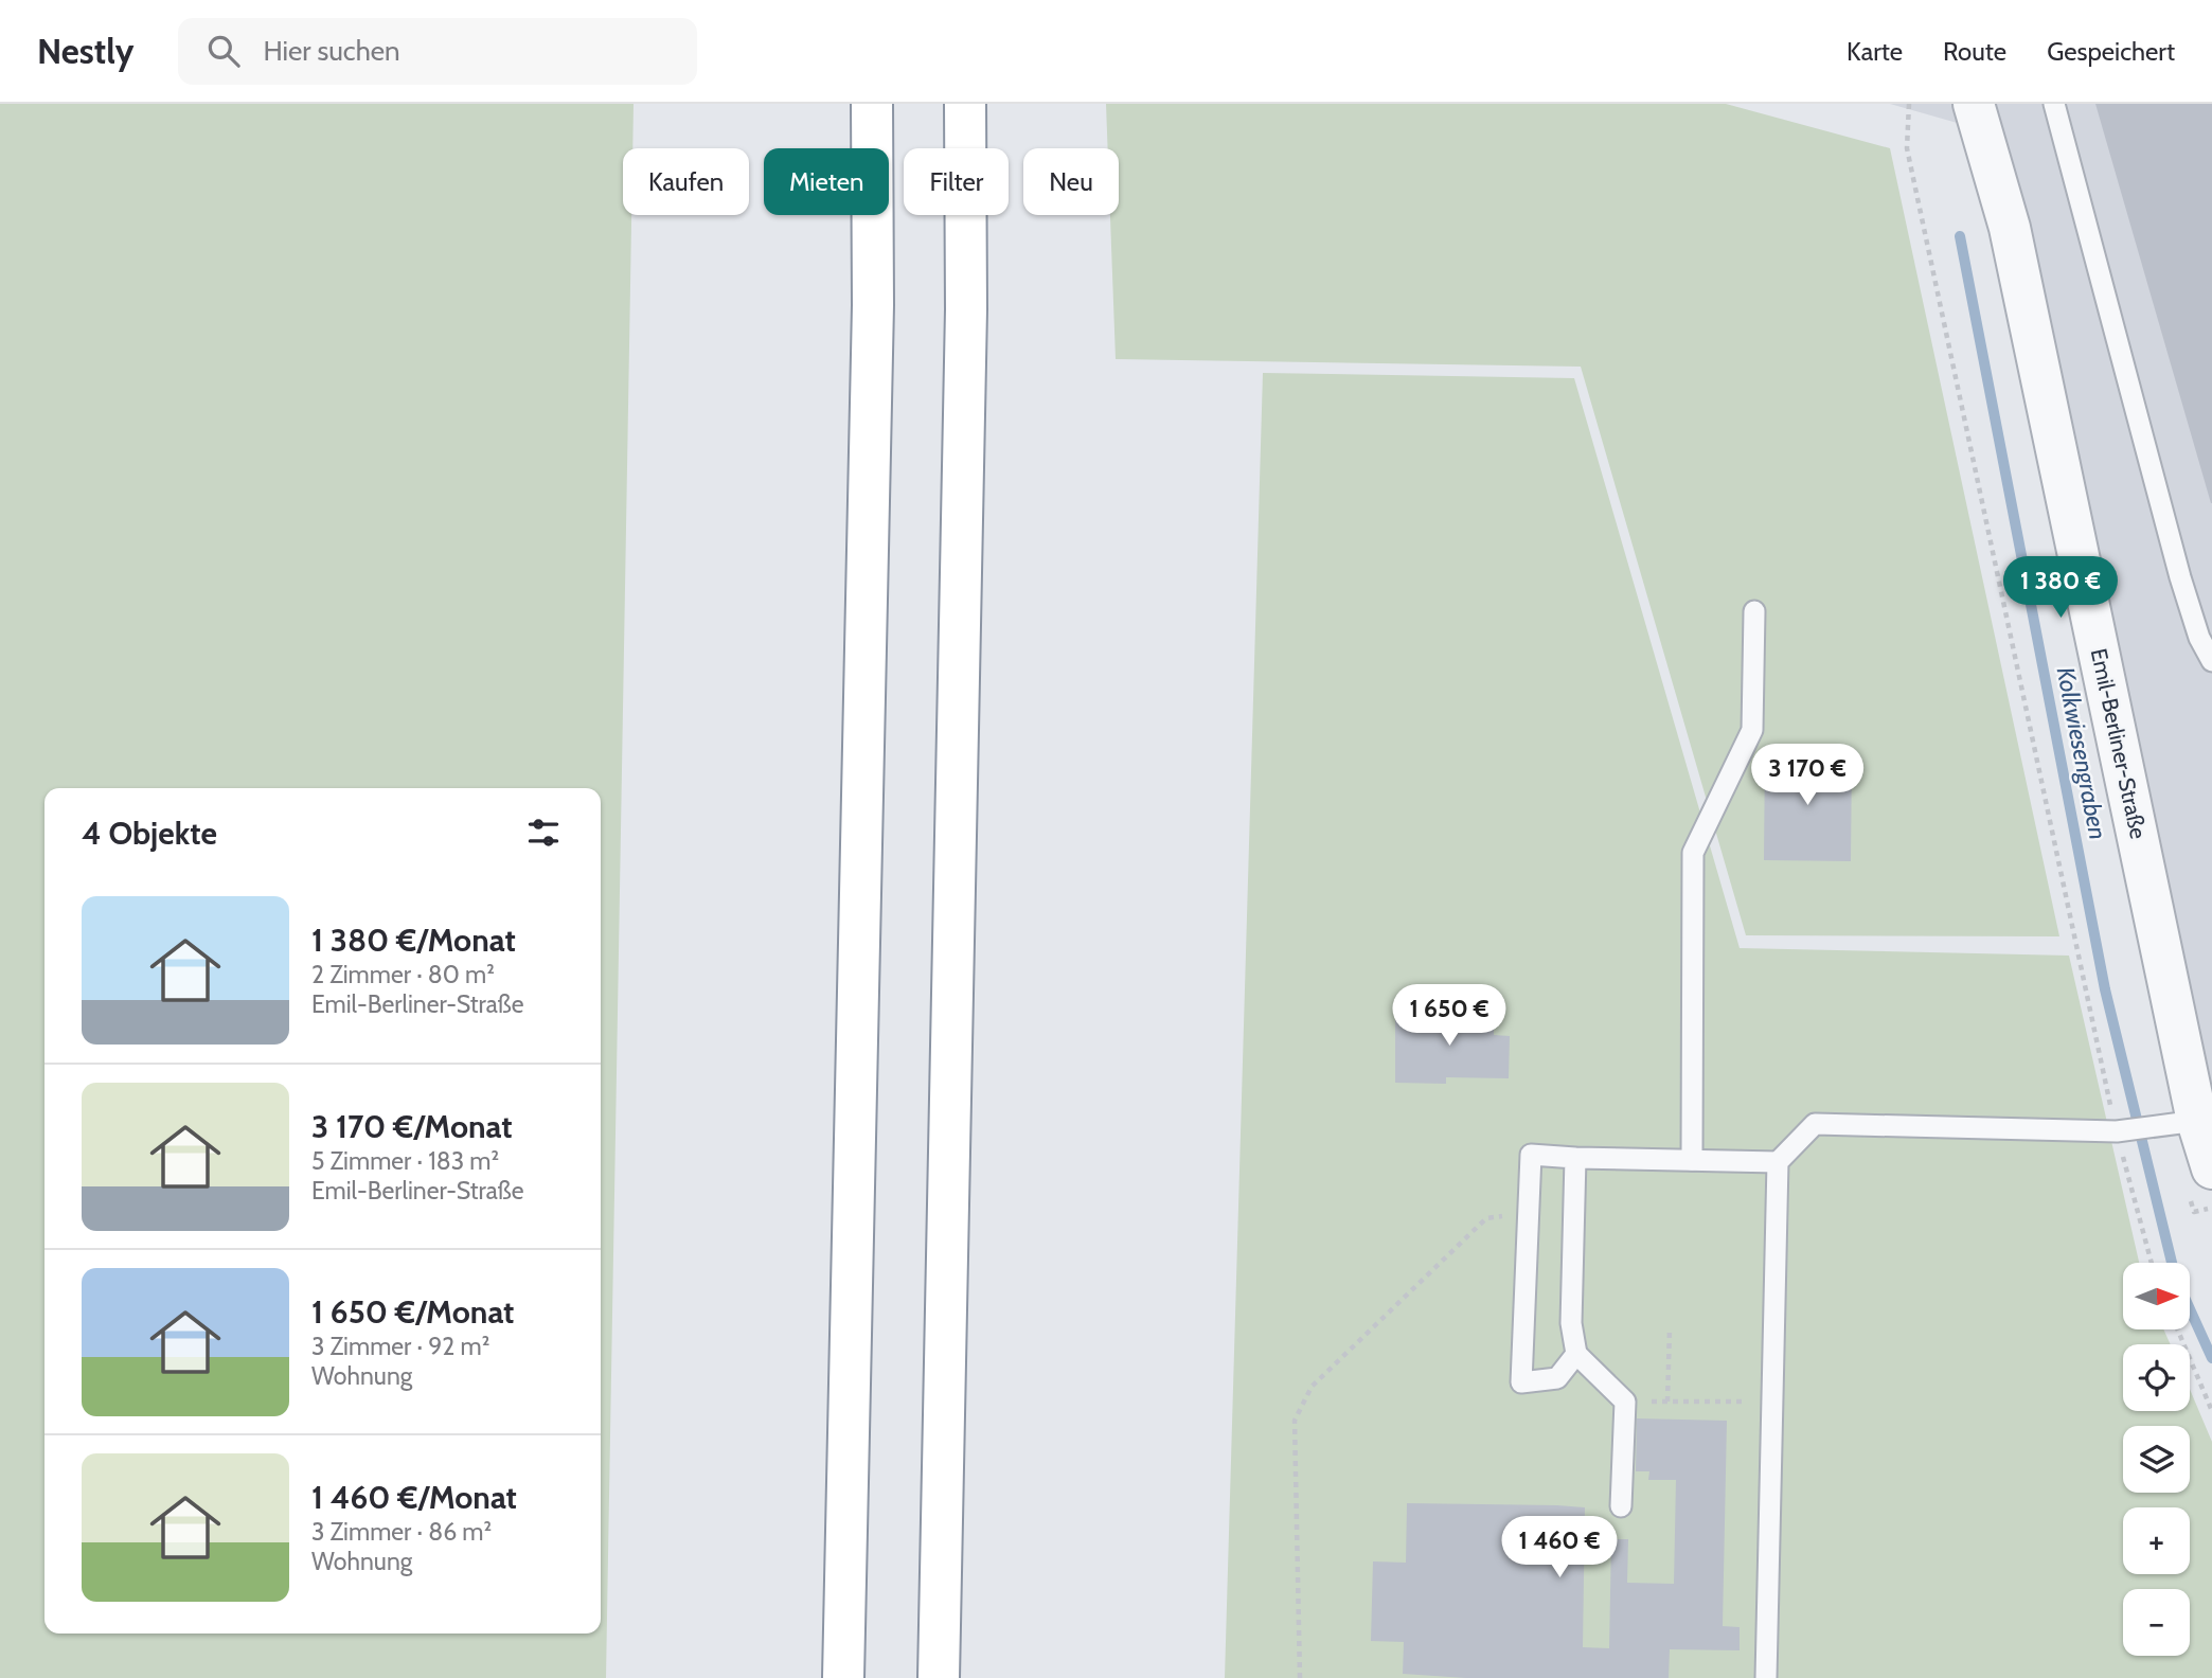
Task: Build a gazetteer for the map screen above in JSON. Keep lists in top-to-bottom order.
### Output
{
  "streets": {
    "street": ["Emil-Berliner-Straße"]
  },
  "water": ["Kolkwiesengraben"],
  "north": "right",
  "page": {
    "header": "Nestly",
    "search": "Hier suchen",
    "nav": ["Karte", "Route", "Gespeichert"],
    "chip": [
      "Kaufen",
      "Mieten",
      "Filter",
      "Neu"
    ],
    "price": [
      "1 380 €",
      "3 170 €",
      "1 650 €",
      "1 460 €"
    ],
    "heading": "4 Objekte",
    "list": [
      {
        "name": "1 380 €/Monat",
        "note": "2 Zimmer · 80 m² · Emil-Berliner-Straße"
      },
      {
        "name": "3 170 €/Monat",
        "note": "5 Zimmer · 183 m² · Emil-Berliner-Straße"
      },
      {
        "name": "1 650 €/Monat",
        "note": "3 Zimmer · 92 m² · Wohnung"
      },
      {
        "name": "1 460 €/Monat",
        "note": "3 Zimmer · 86 m² · Wohnung"
      }
    ],
    "map_buttons": ["+", "−"]
  }
}
